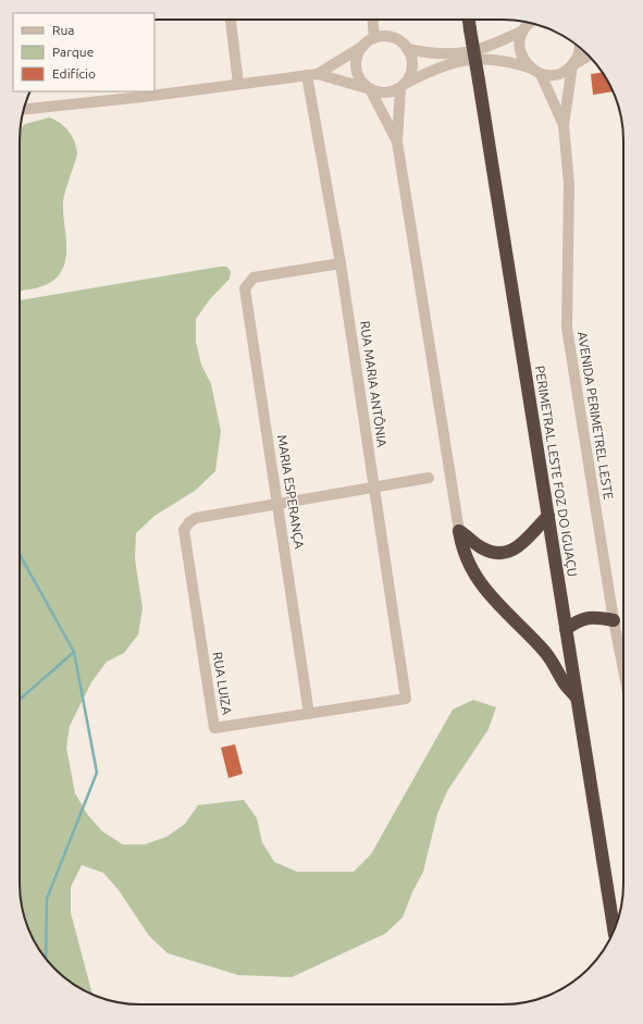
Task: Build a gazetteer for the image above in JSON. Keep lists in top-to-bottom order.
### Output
{
  "streets": {
    "highway": ["PERIMETRAL LESTE FOZ DO IGUAÇU"],
    "street": [
      "RUA MARIA ANTÔNIA",
      "AVENIDA PERIMETREL LESTE",
      "MARIA ESPERANÇA",
      "RUA LUIZA"
    ]
  },
  "crossings": [
    ["RUA MARIA ANTÔNIA", "MARIA ESPERANÇA"],
    ["RUA MARIA ANTÔNIA", "RUA LUIZA"],
    ["MARIA ESPERANÇA", "RUA LUIZA"]
  ],
  "legend": ["Rua", "Parque", "Edifício"]
}
